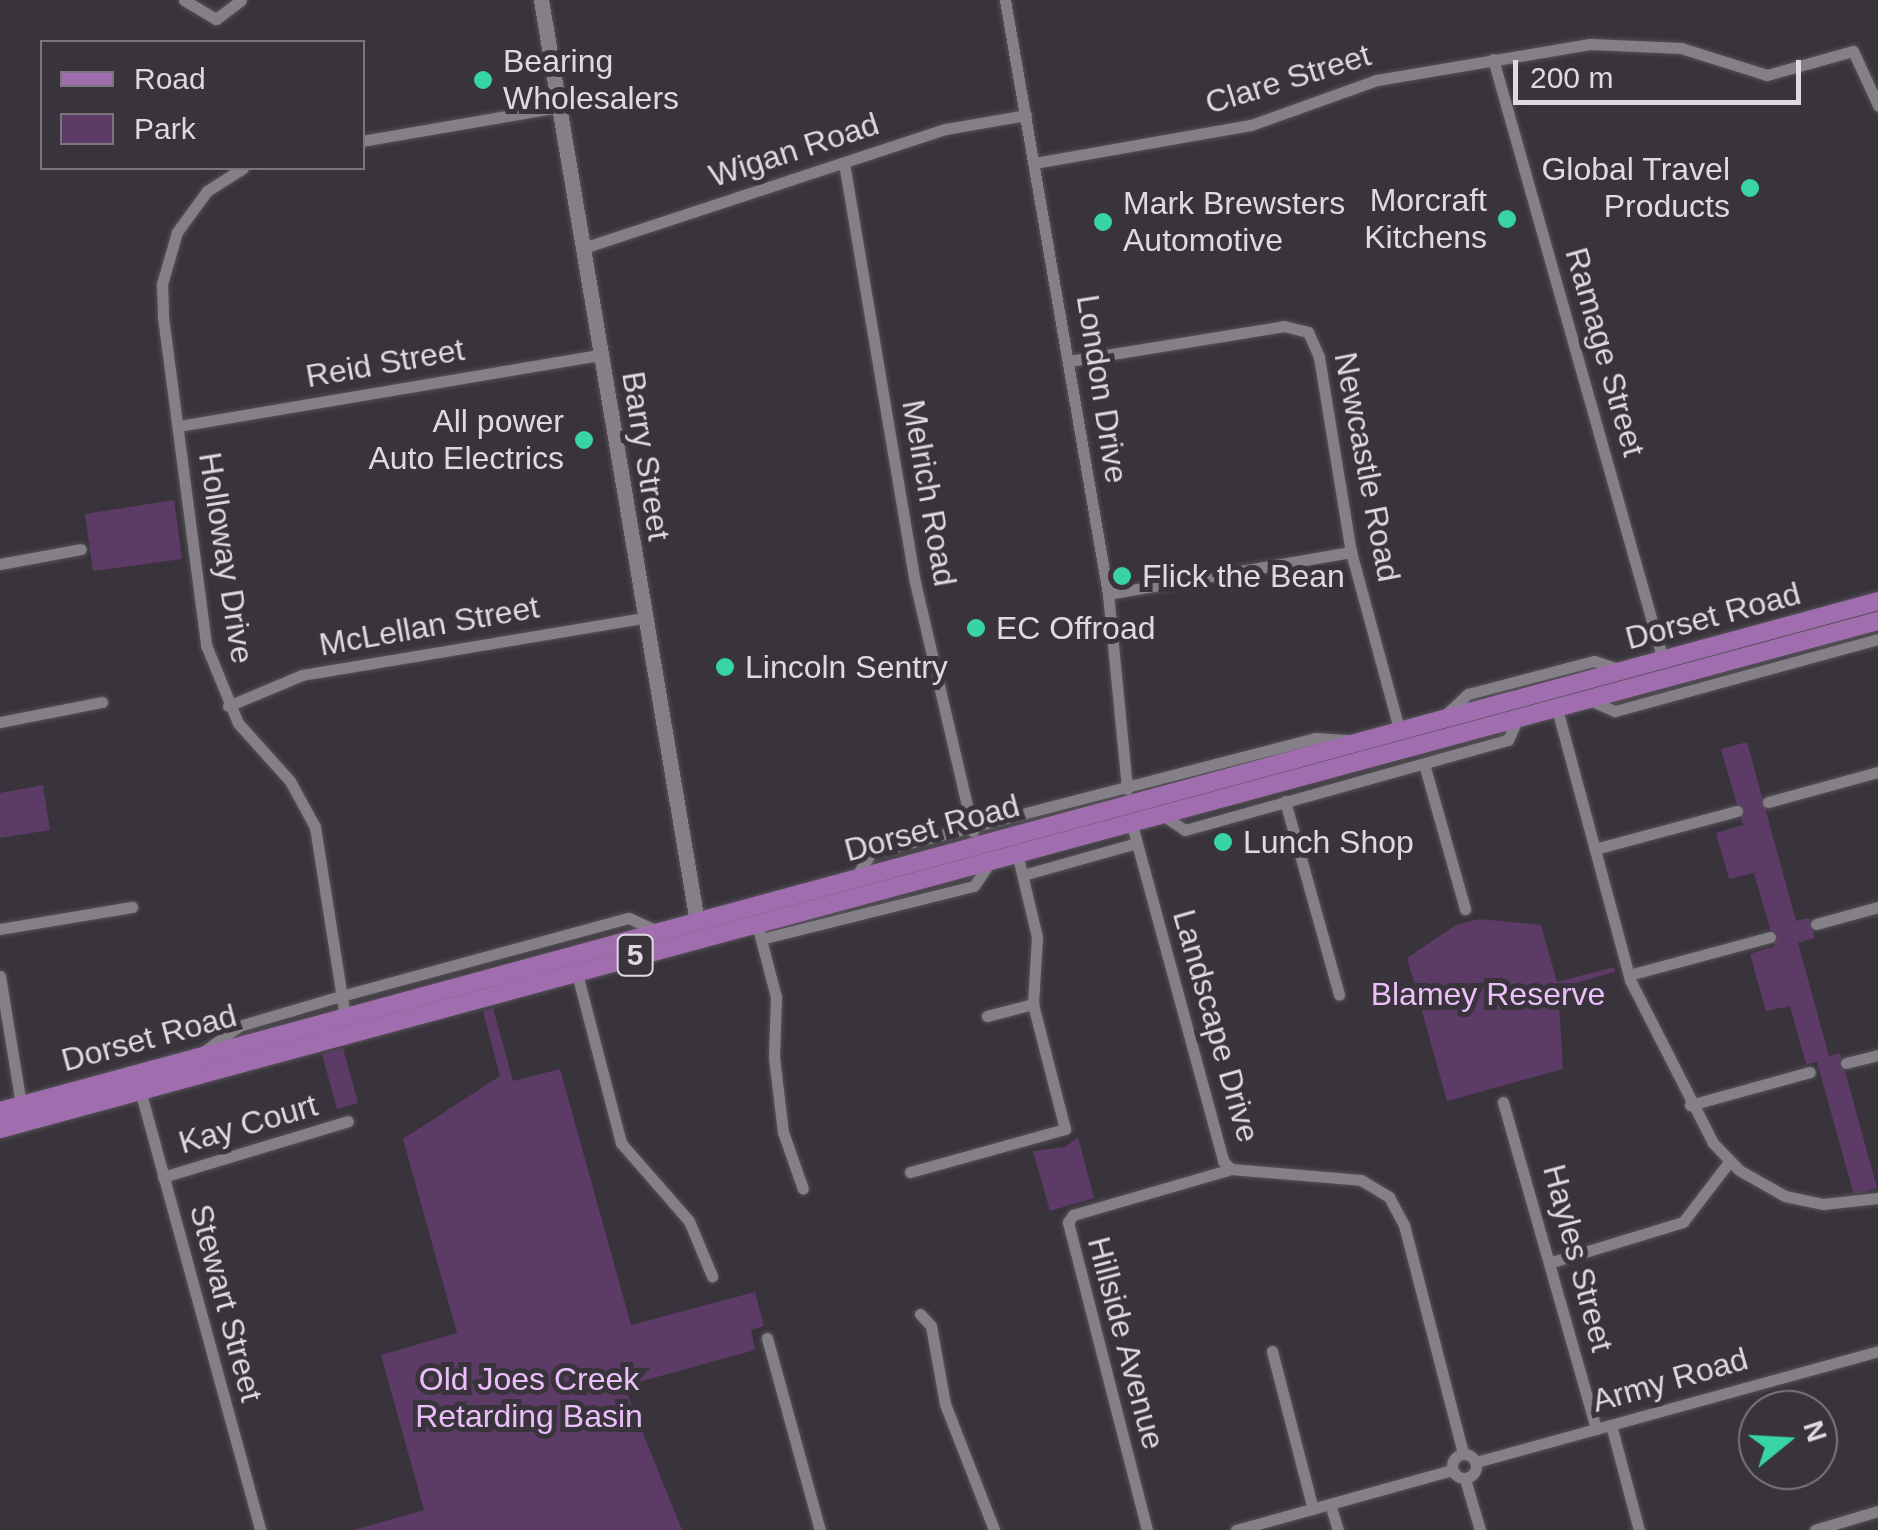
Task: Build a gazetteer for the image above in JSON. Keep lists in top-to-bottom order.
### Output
{
  "streets": {
    "main road": ["Barry Street", "Dorset Road", "5"],
    "street": [
      "Clare Street",
      "Wigan Road",
      "Ramage Street",
      "Reid Street",
      "London Drive",
      "Newcastle Road",
      "Melrich Road",
      "Holloway Drive",
      "McLellan Street",
      "Landscape Drive",
      "Kay Court",
      "Hayles Street",
      "Stewart Street",
      "Hillside Avenue",
      "Army Road"
    ]
  },
  "crossings": [
    ["Clare Street", "Ramage Street"],
    ["Clare Street", "London Drive"],
    ["Wigan Road", "London Drive"],
    ["Wigan Road", "Barry Street"],
    ["Wigan Road", "Melrich Road"],
    ["Ramage Street", "Dorset Road"],
    ["Reid Street", "Barry Street"],
    ["Reid Street", "Holloway Drive"],
    ["London Drive", "Newcastle Road"],
    ["London Drive", "Dorset Road"],
    ["London Drive", "Landscape Drive"],
    ["Barry Street", "Dorset Road"],
    ["Barry Street", "McLellan Street"],
    ["Newcastle Road", "Dorset Road"],
    ["Holloway Drive", "Dorset Road"],
    ["Holloway Drive", "McLellan Street"],
    ["Dorset Road", "Landscape Drive"],
    ["Dorset Road", "Stewart Street"],
    ["Landscape Drive", "Hillside Avenue"],
    ["Kay Court", "Stewart Street"],
    ["Hayles Street", "Army Road"]
  ],
  "parks": ["Blamey Reserve", "Old Joes Creek Retarding Basin"],
  "places": [
    "Bearing Wholesalers",
    "Global Travel Products",
    "Morcraft Kitchens",
    "Mark Brewsters Automotive",
    "All power Auto Electrics",
    "Flick the Bean",
    "EC Offroad",
    "Lincoln Sentry",
    "Lunch Shop"
  ],
  "legend": ["Road", "Park"],
  "scale_bar": "200 m",
  "north": "right"
}
